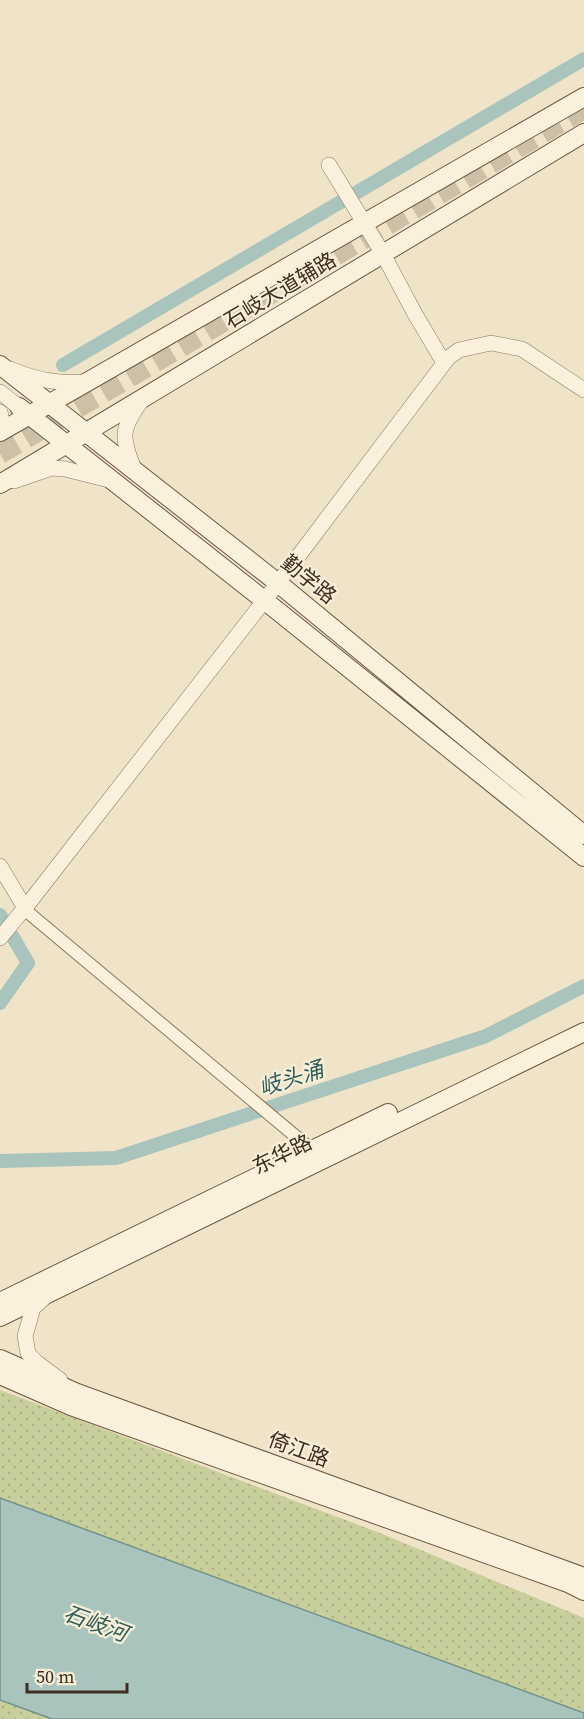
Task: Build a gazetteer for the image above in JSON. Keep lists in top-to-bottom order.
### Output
{
  "streets": {
    "main road": [
      "石岐大道辅路",
      "勤学路",
      "东华路",
      "倚江路"
    ]
  },
  "crossings": [
    ["石岐大道辅路", "勤学路"]
  ],
  "water": ["岐头涌", "石岐河"],
  "scale_bar": "50 m"
}
